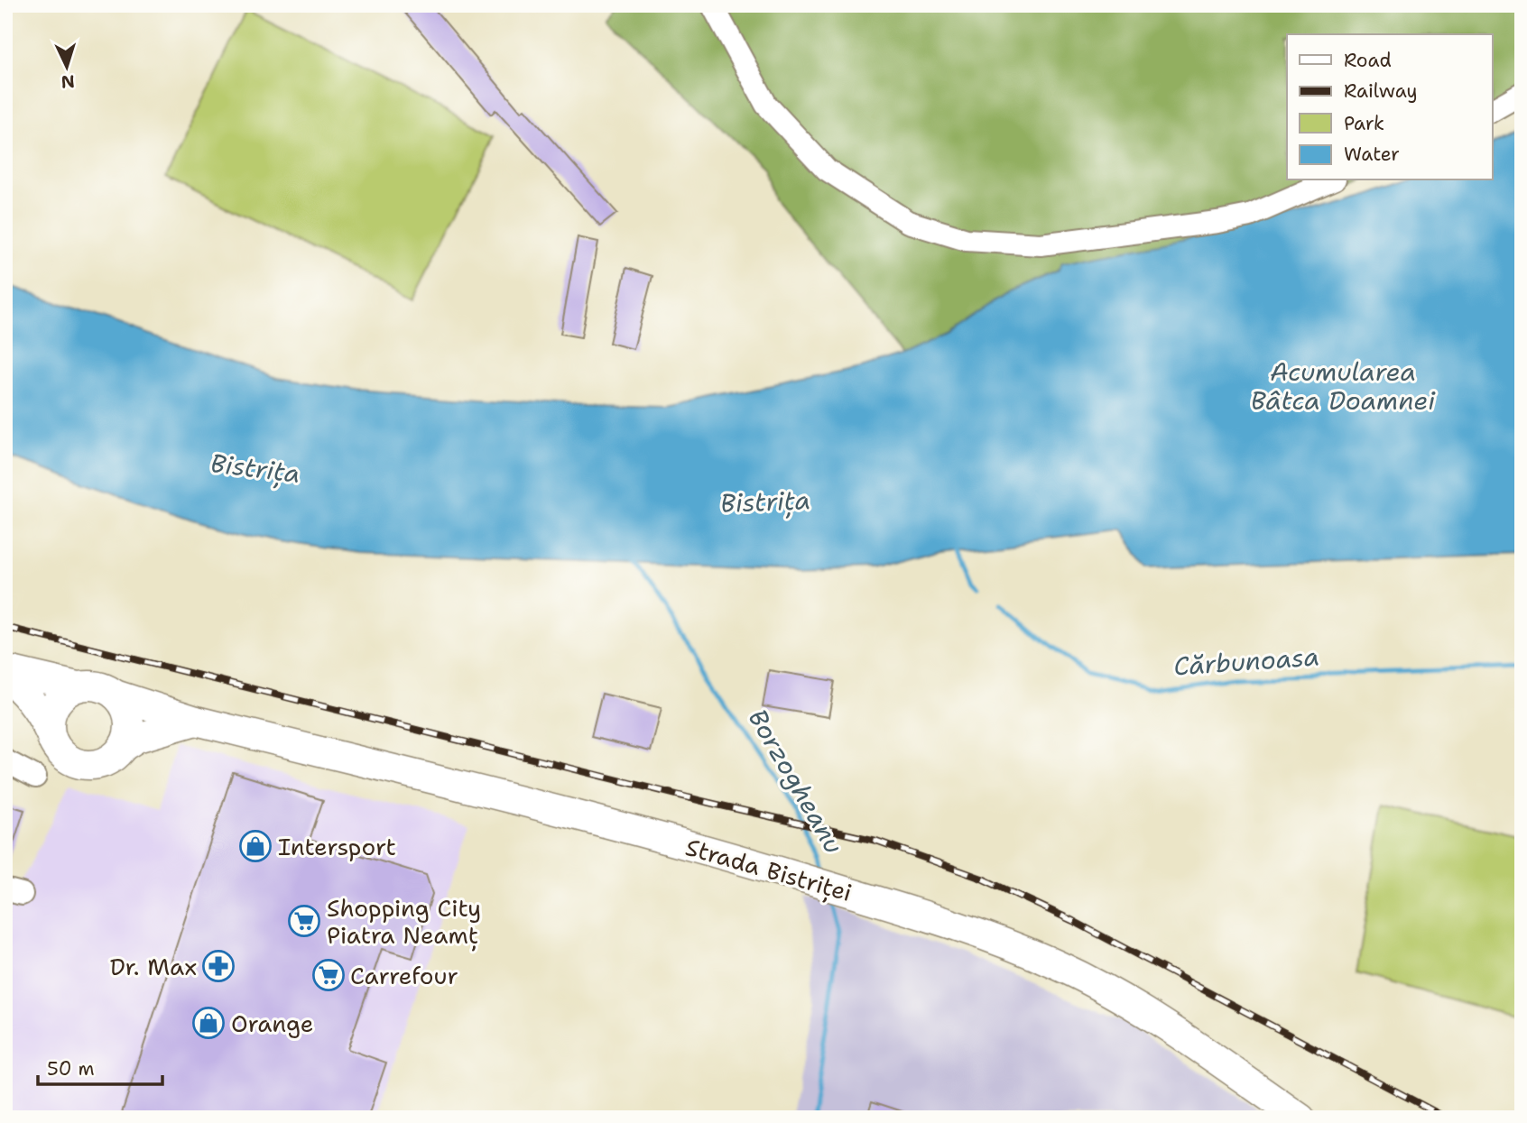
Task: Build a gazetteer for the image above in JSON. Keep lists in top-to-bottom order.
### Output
{
  "streets": {
    "main road": ["Strada Bistriței"]
  },
  "water": [
    "Acumularea Bâtca Doamnei",
    "Bistrița",
    "Cărbunoasa",
    "Borzogheanu"
  ],
  "places": {
    "shop": ["Intersport", "Orange"],
    "supermarket": ["Shopping City Piatra Neamț", "Carrefour"],
    "pharmacy": ["Dr. Max"]
  },
  "legend": [
    "Road",
    "Railway",
    "Park",
    "Water"
  ],
  "scale_bar": "50 m",
  "north": "bottom"
}
